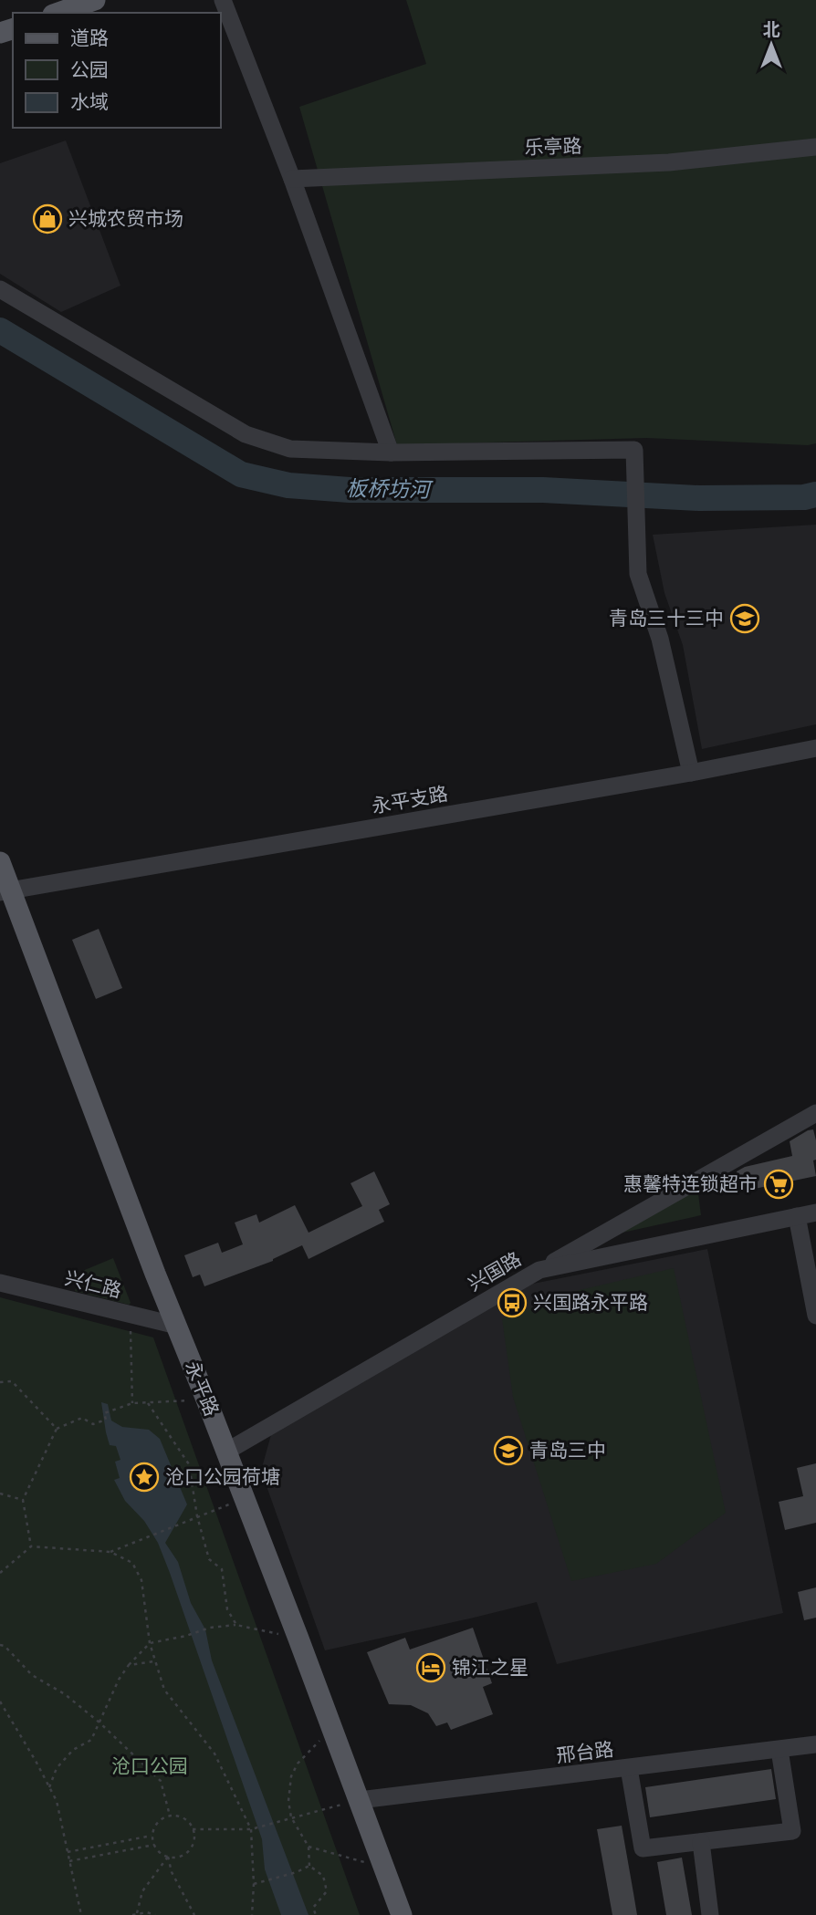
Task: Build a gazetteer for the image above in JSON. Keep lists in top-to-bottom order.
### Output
{
  "streets": {
    "main road": ["永平路"],
    "street": [
      "乐亭路",
      "永平支路",
      "兴国路",
      "兴仁路",
      "邢台路"
    ]
  },
  "crossings": [
    ["永平支路", "永平路"],
    ["兴国路", "永平路"],
    ["兴仁路", "永平路"],
    ["永平路", "邢台路"]
  ],
  "water": ["板桥坊河"],
  "parks": ["沧口公园"],
  "places": {
    "shop": ["兴城农贸市场"],
    "school or university": ["青岛三十三中", "青岛三中"],
    "supermarket": ["惠馨特连锁超市"],
    "bus stop": ["兴国路永平路"],
    "place": ["沧口公园荷塘"],
    "hotel": ["锦江之星"]
  },
  "legend": ["道路", "公园", "水域"],
  "north": "top"
}
